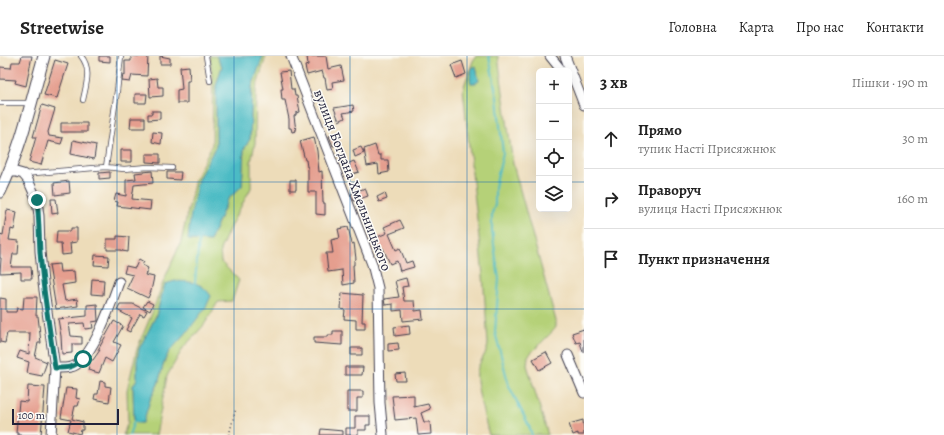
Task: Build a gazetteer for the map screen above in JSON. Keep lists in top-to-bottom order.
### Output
{
  "streets": {
    "street": ["вулиця Богдана Хмельницького"]
  },
  "scale_bar": "100 m",
  "page": {
    "header": "Streetwise",
    "nav": [
      "Головна",
      "Карта",
      "Про нас",
      "Контакти"
    ],
    "heading": ["3 хв", "Пішки · 190 m"],
    "map_buttons": ["+", "−"],
    "list": [
      ["Прямо", "тупик Насті Присяжнюк", "30 m"],
      ["Праворуч", "вулиця Насті Присяжнюк", "160 m"],
      "Пункт призначення"
    ],
    "scale": "100 m"
  }
}
